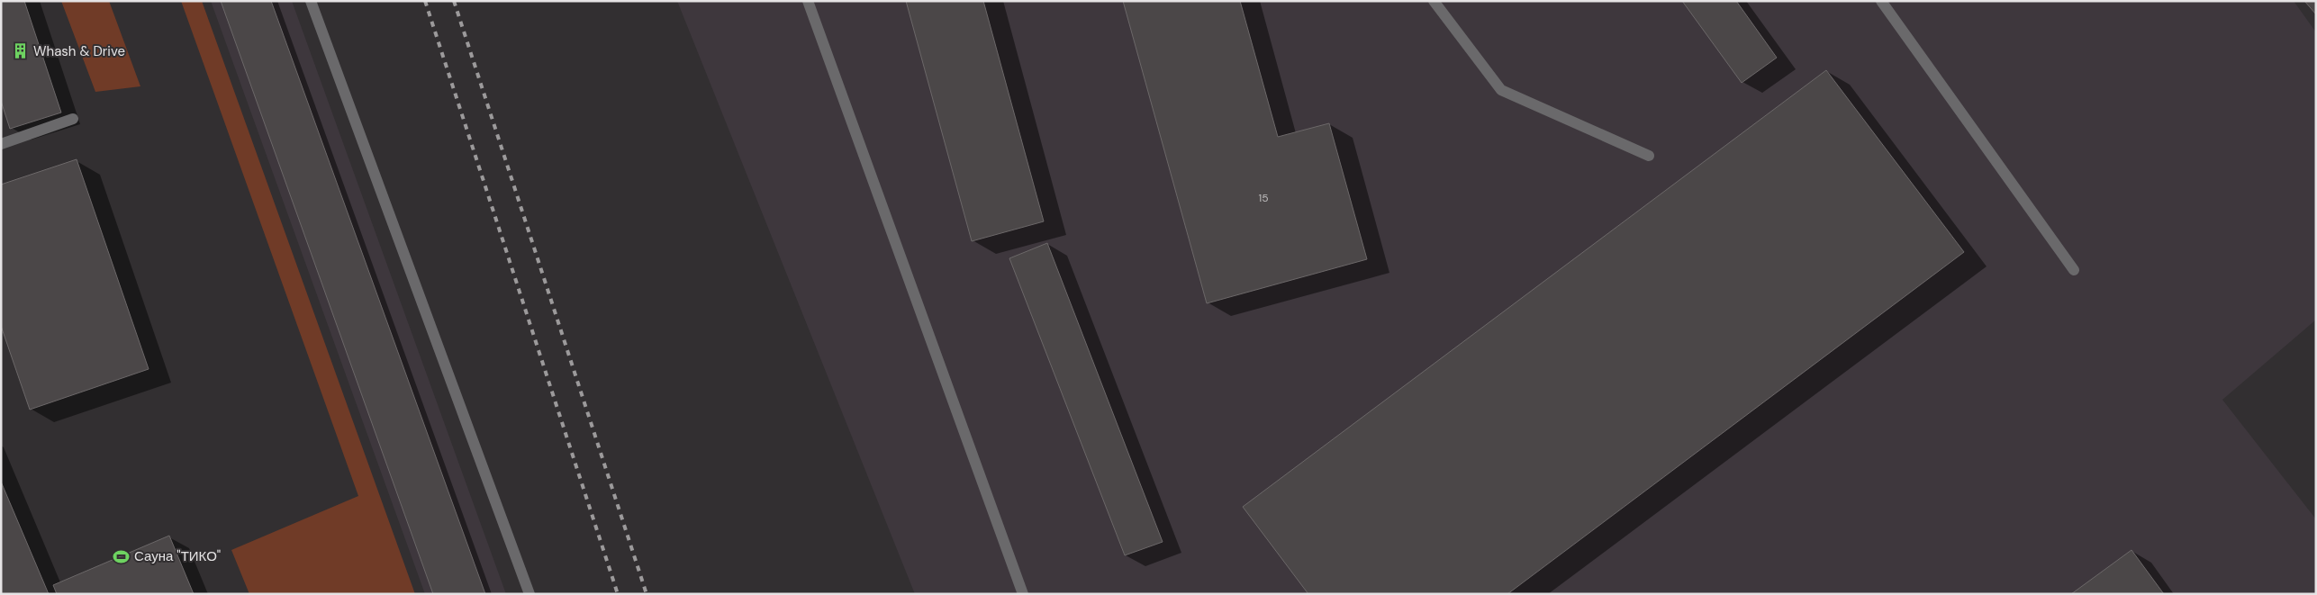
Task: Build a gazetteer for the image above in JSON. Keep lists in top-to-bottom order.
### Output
{
  "places": {
    "building": ["Whash & Drive"],
    "sports": ["Сауна \"ТИКО\""]
  },
  "house_numbers": ["15"]
}
